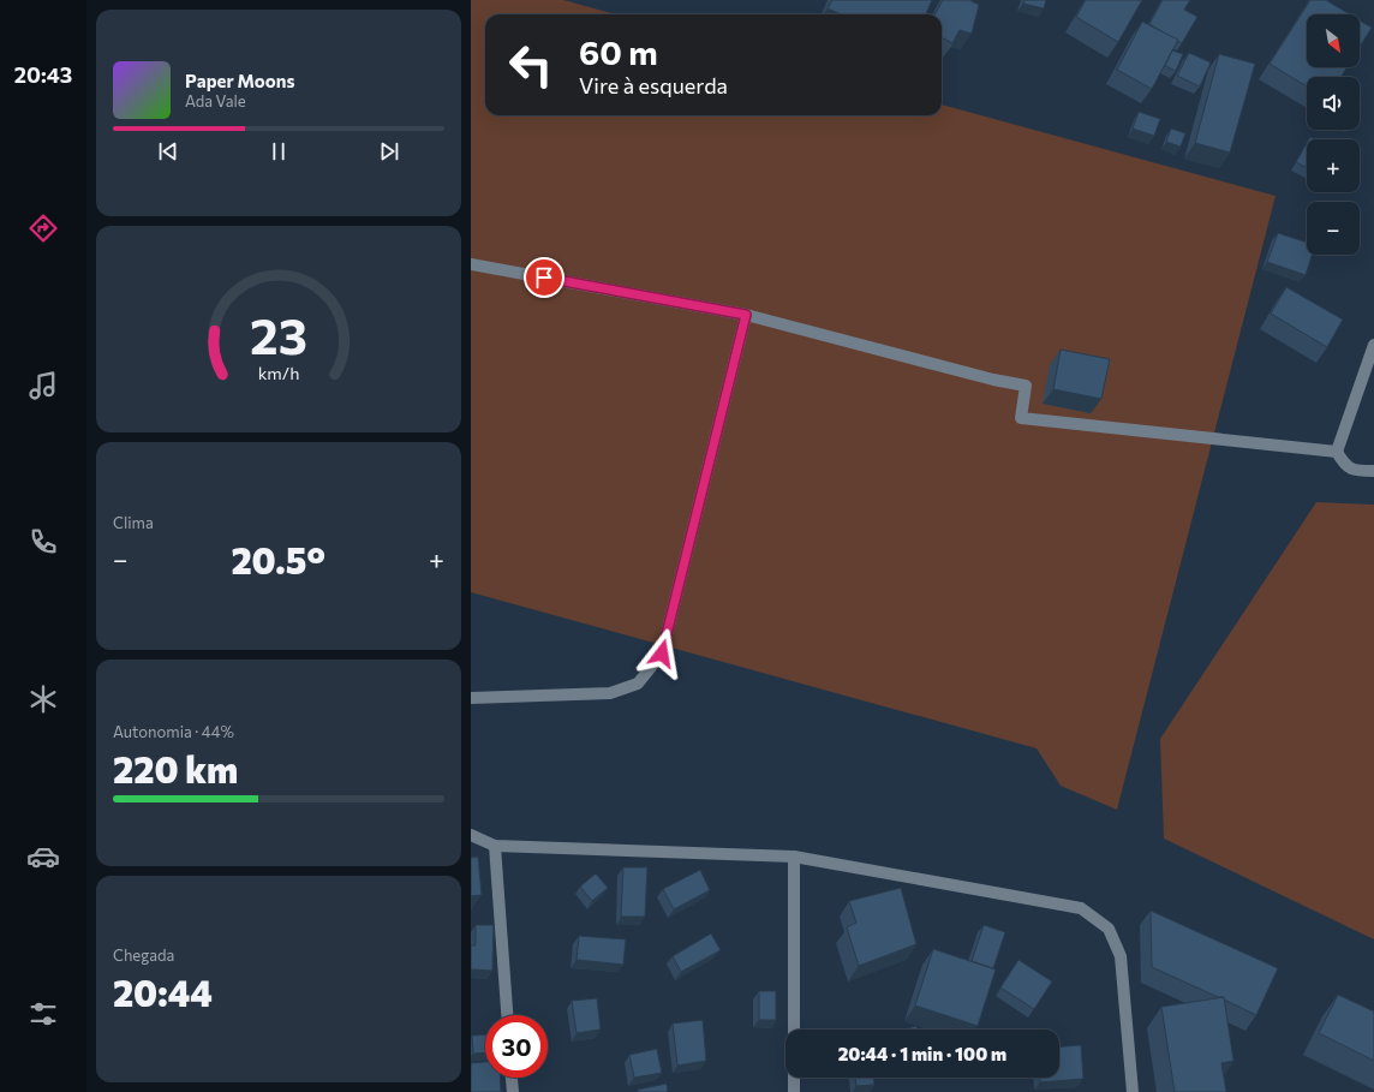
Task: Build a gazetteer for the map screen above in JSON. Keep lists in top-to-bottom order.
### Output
{
  "north": "bottom right",
  "page": {
    "tabs": "20:43",
    "map_buttons": ["+", "−"],
    "turn": ["60 m", "Vire à esquerda"],
    "song": ["Paper Moons", "Ada Vale"],
    "tile": [
      "Clima",
      ["Autonomia · 44%", "220 km"],
      ["Chegada", "20:44"]
    ],
    "heat": ["−", "20.5°", "+"],
    "limit": "30",
    "trip": "20:44 · 1 min · 100 m",
    "gauge": ["23", "km/h"]
  }
}
